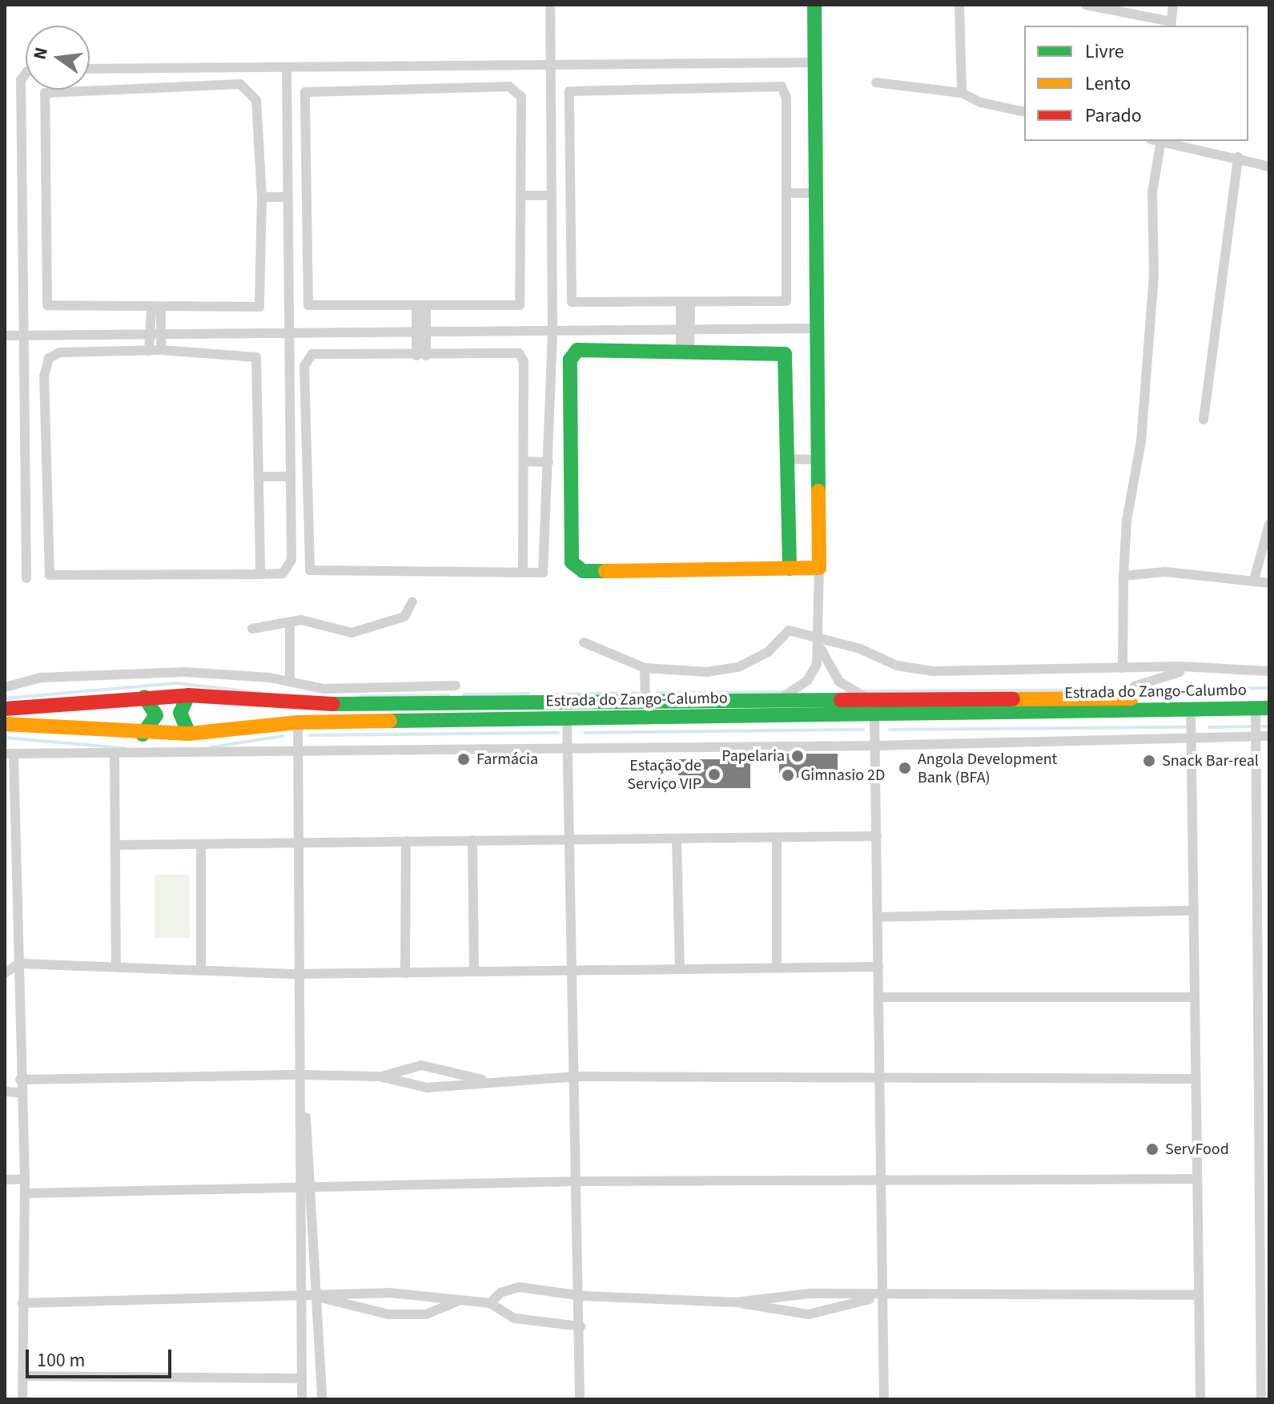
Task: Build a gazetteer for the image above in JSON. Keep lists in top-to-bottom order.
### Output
{
  "streets": {
    "main road": ["Estrada do Zango-Calumbo"]
  },
  "places": [
    "Papelaria",
    "Farmácia",
    "Snack Bar-real",
    "Angola Development Bank (BFA)",
    "Estação de Serviço VIP",
    "Gimnasio 2D",
    "ServFood"
  ],
  "legend": ["Livre", "Lento", "Parado"],
  "scale_bar": "100 m",
  "north": "left"
}
